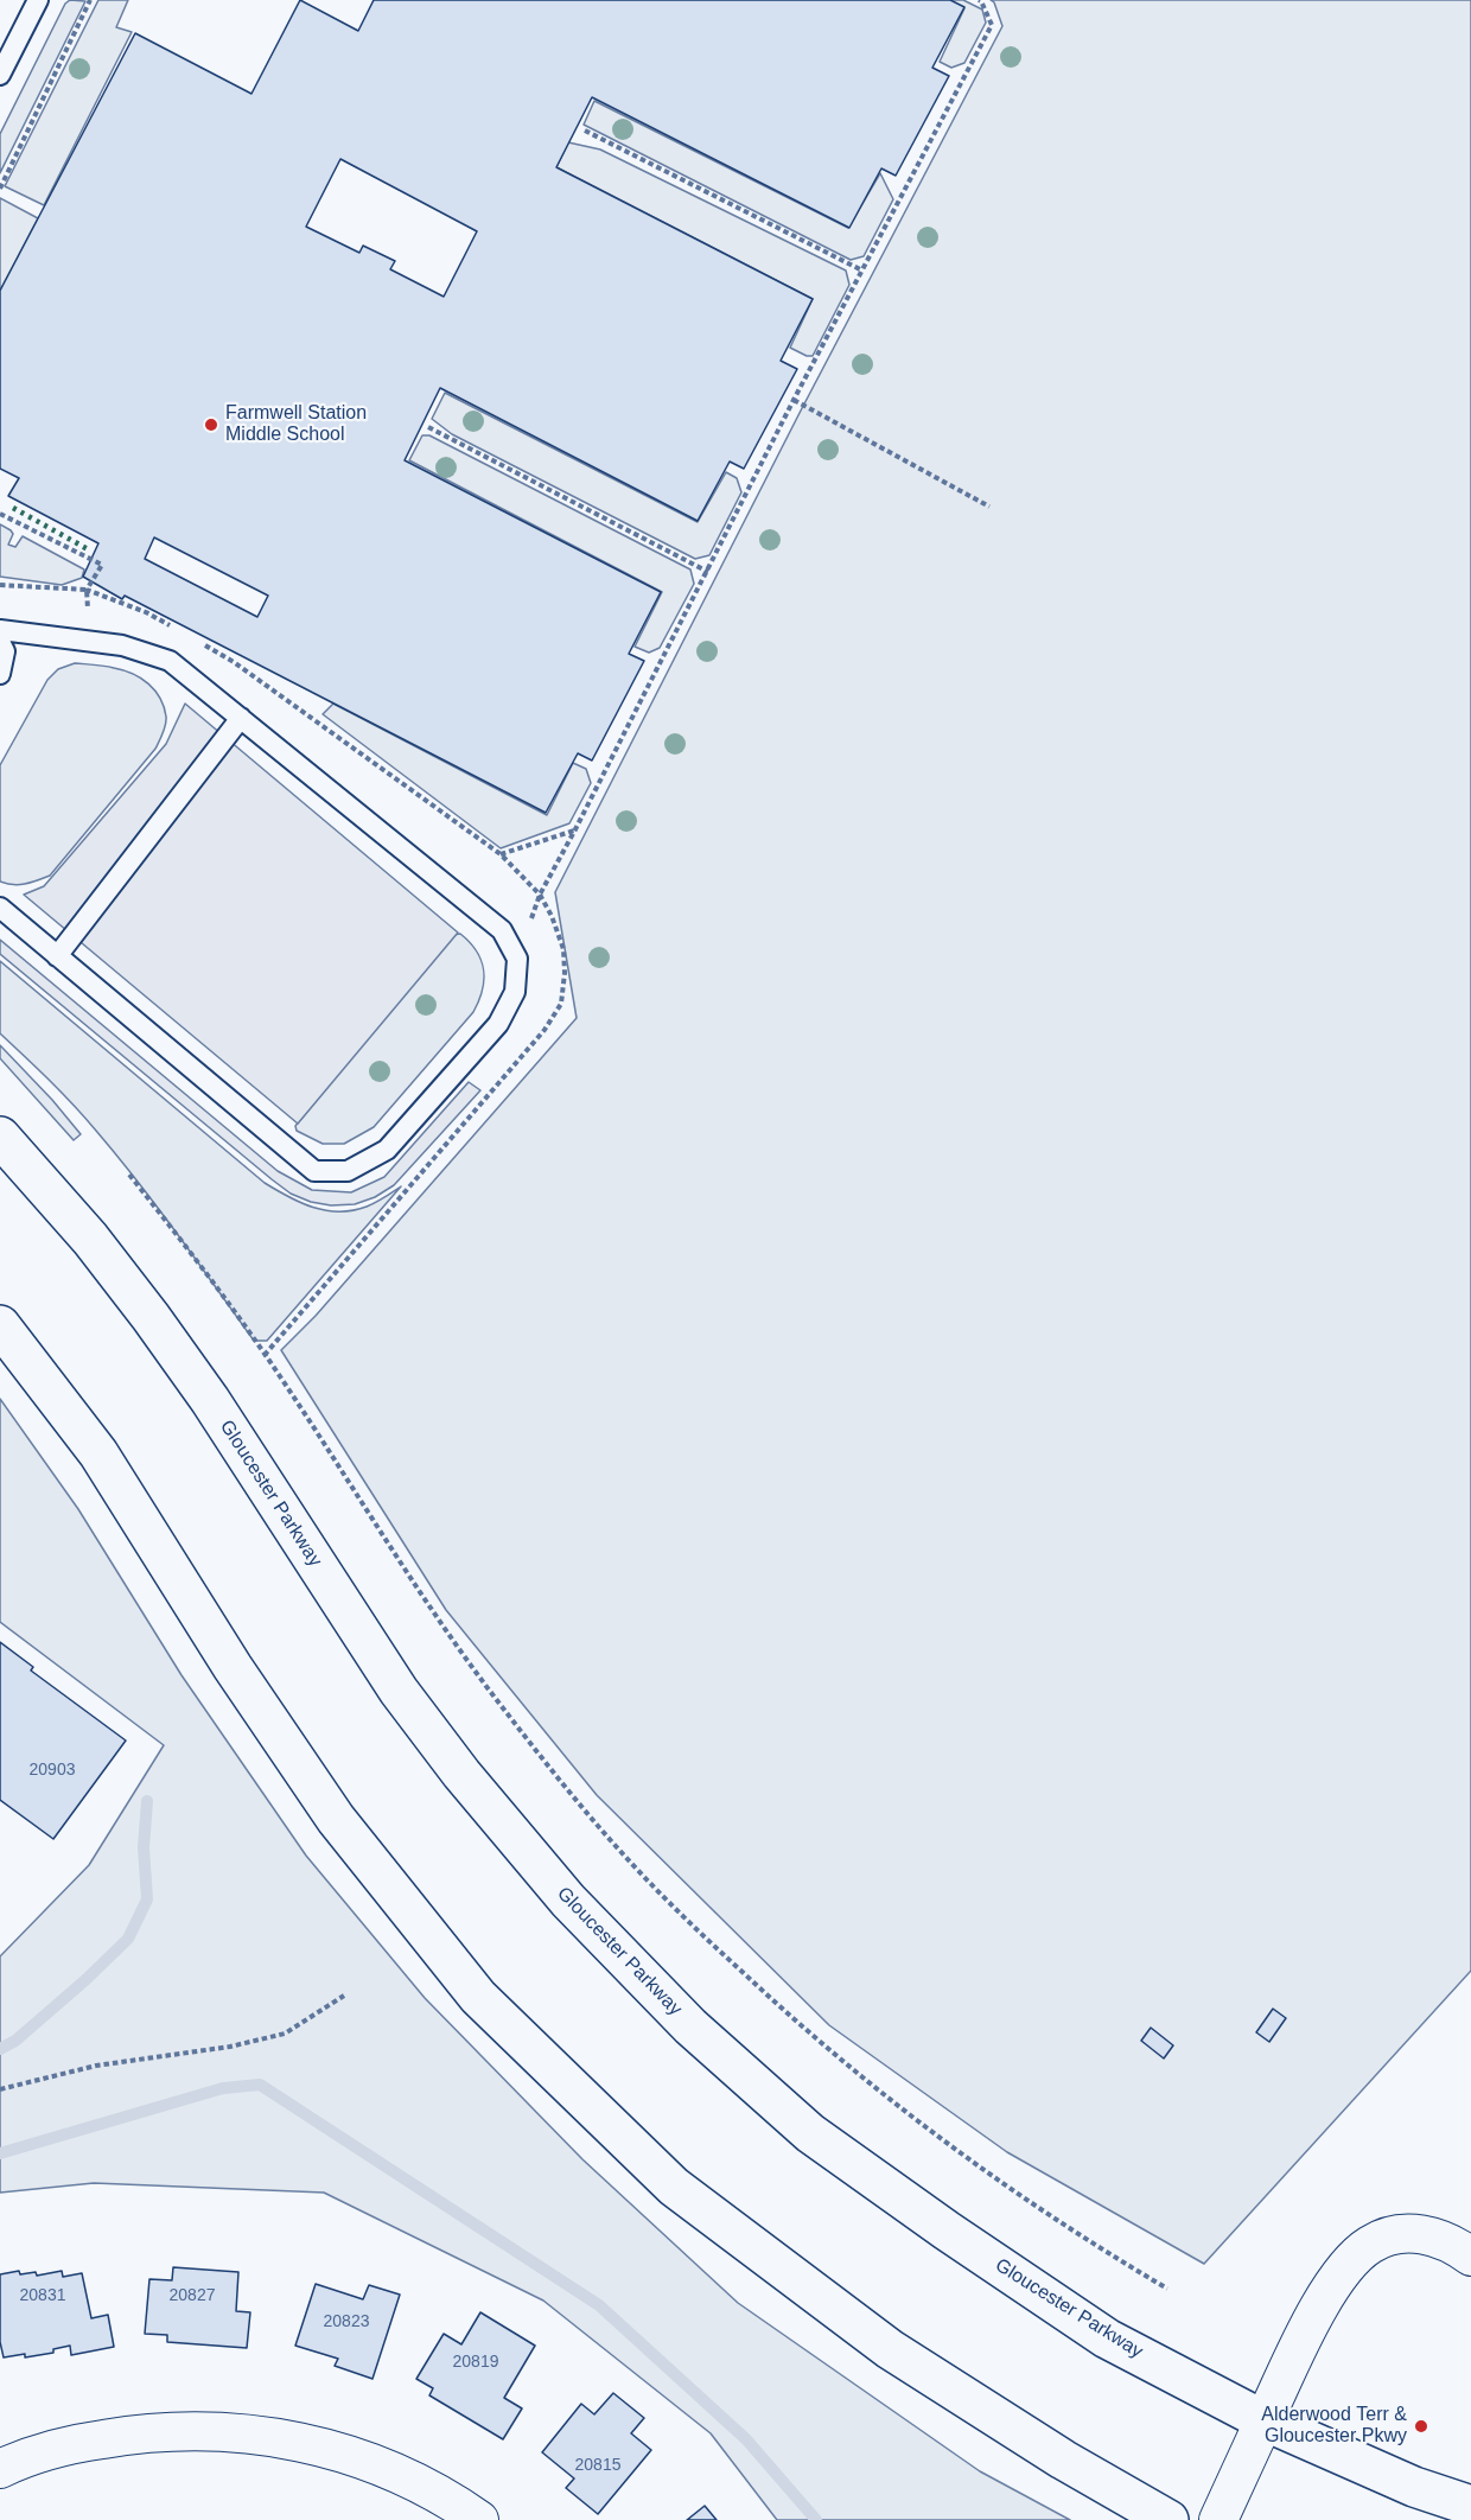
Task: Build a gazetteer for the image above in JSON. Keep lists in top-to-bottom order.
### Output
{
  "streets": {
    "main road": ["Gloucester Parkway"]
  },
  "places": ["Farmwell Station Middle School", "Alderwood Terr & Gloucester Pkwy"],
  "house_numbers": [
    "20903",
    "20831",
    "20827",
    "20823",
    "20819",
    "20815"
  ]
}
